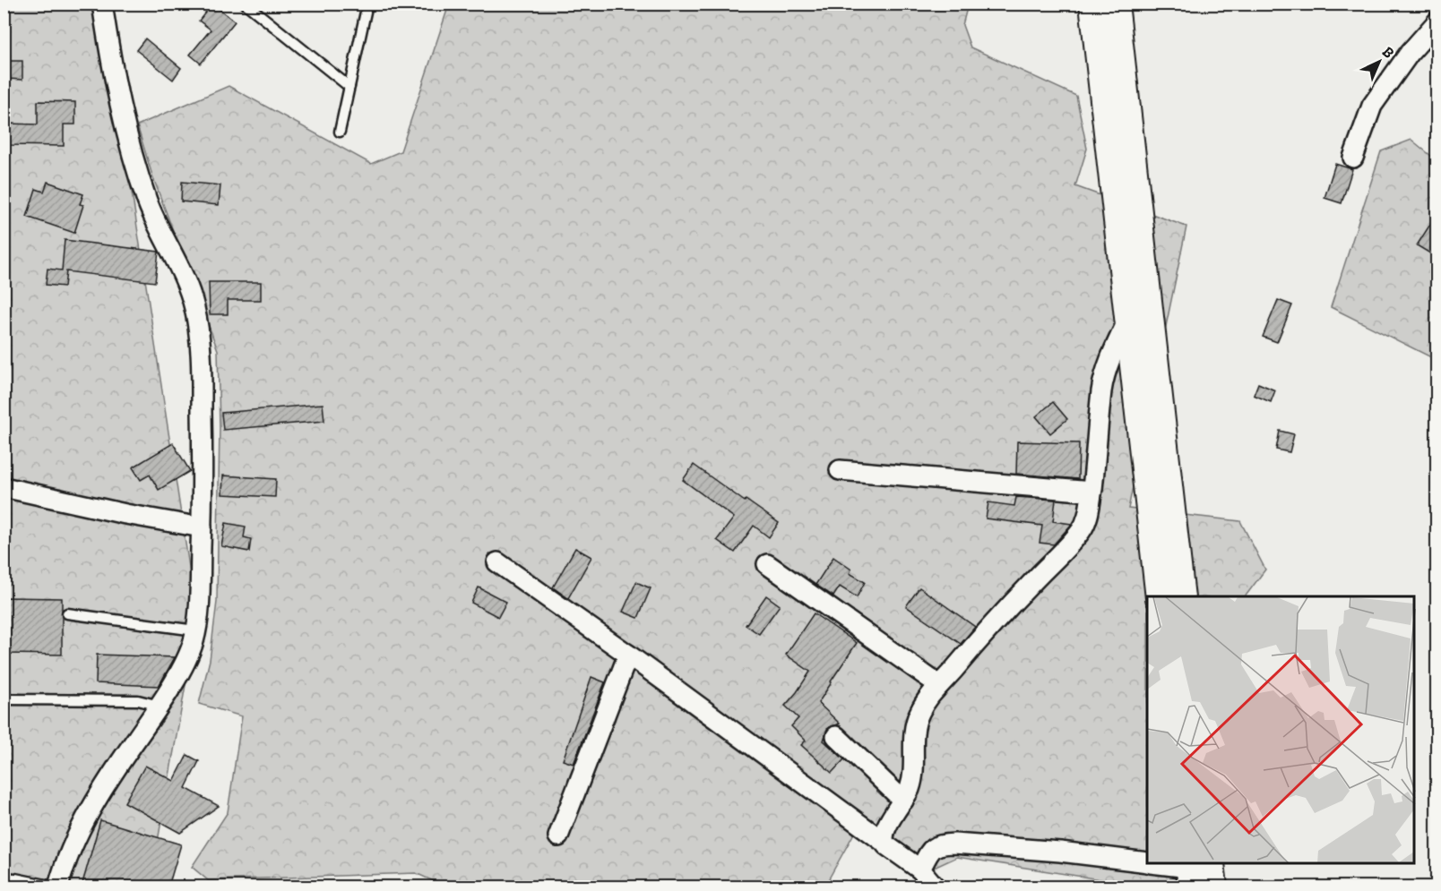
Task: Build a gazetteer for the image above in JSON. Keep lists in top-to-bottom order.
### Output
{
  "north": "top right"
}
